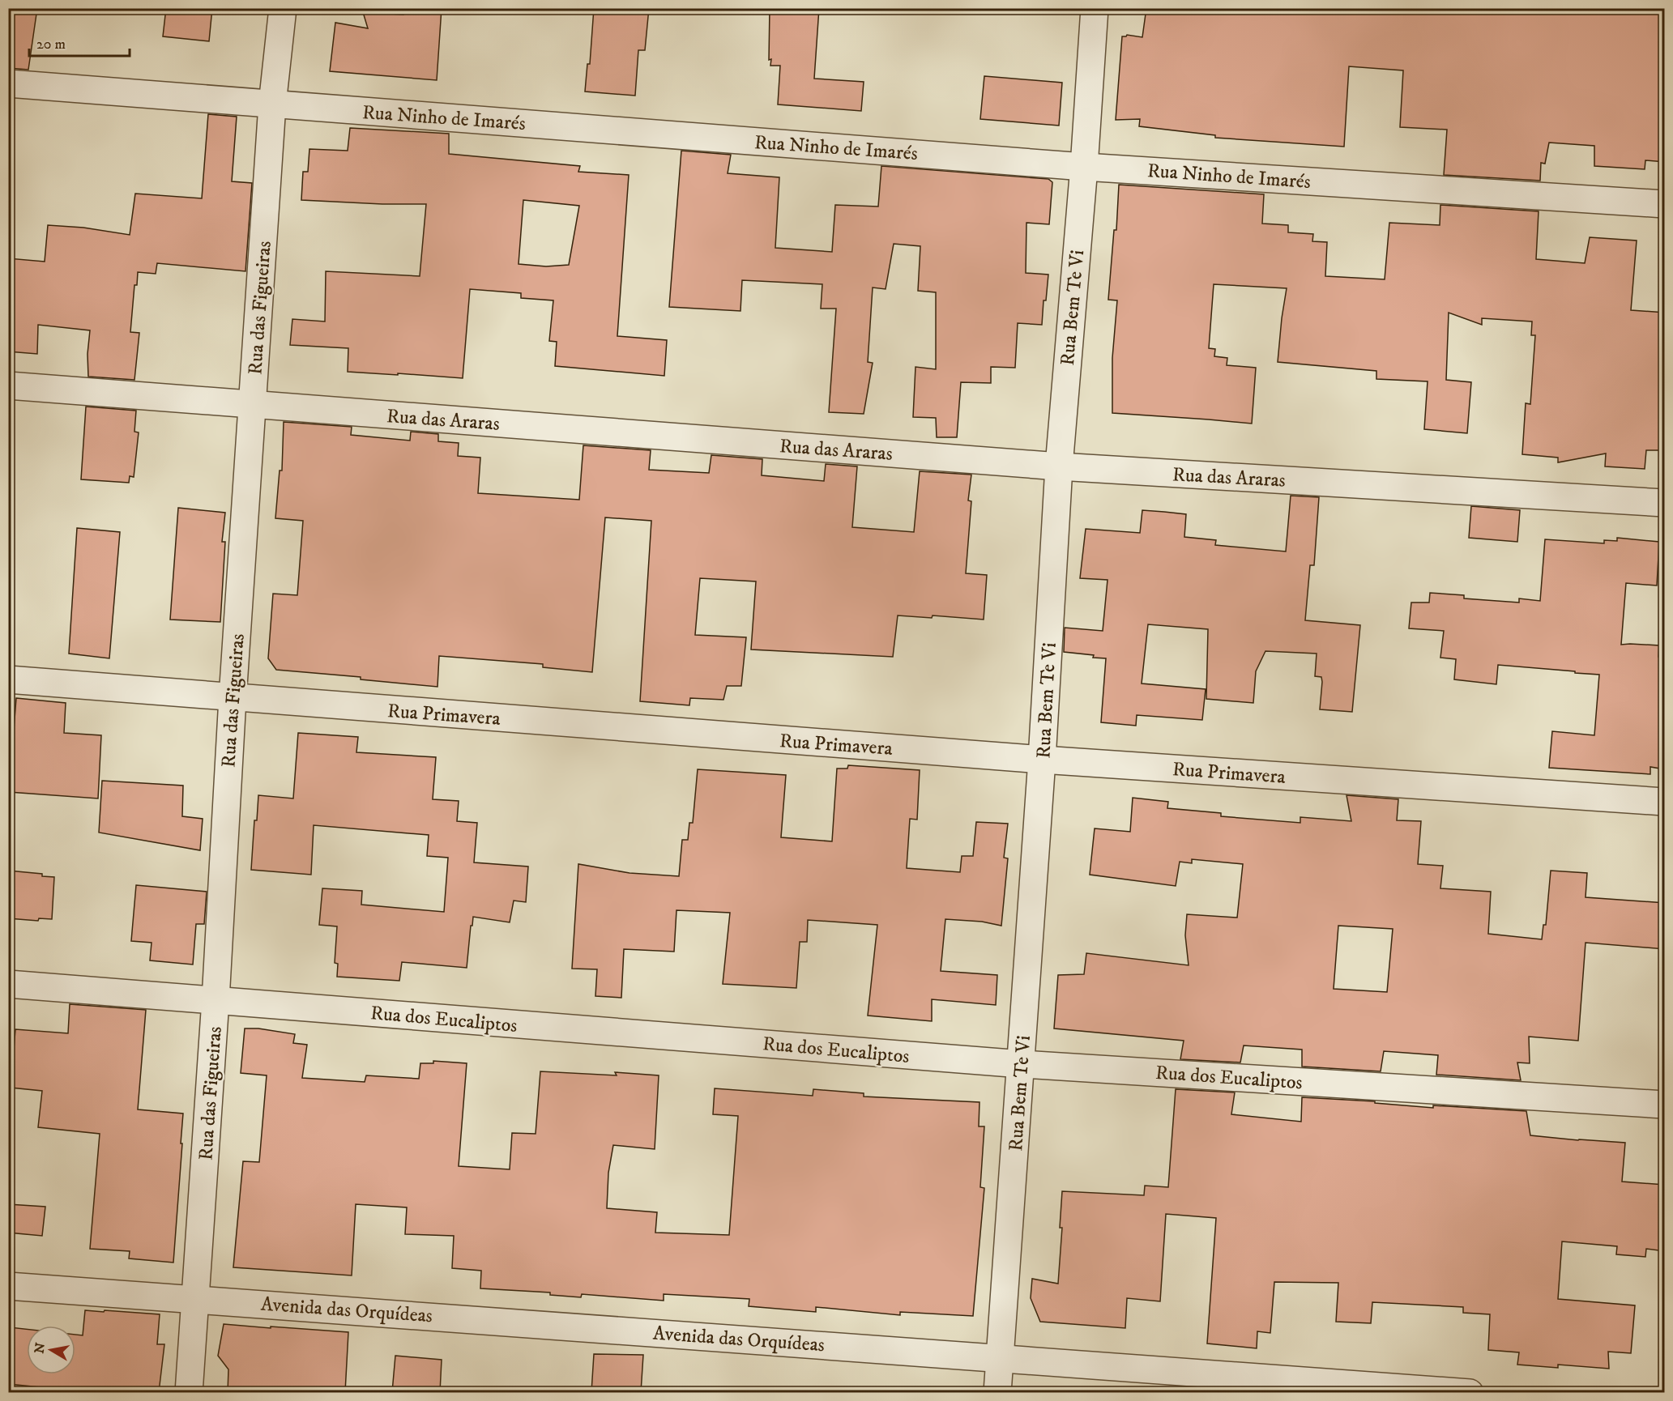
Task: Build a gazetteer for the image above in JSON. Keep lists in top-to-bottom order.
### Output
{
  "streets": {
    "street": [
      "Rua Ninho de Imarés",
      "Rua das Figueiras",
      "Rua Bem Te Vi",
      "Rua das Araras",
      "Rua Primavera",
      "Rua dos Eucaliptos",
      "Avenida das Orquídeas"
    ]
  },
  "crossings": [
    ["Rua Ninho de Imarés", "Rua das Figueiras"],
    ["Rua Ninho de Imarés", "Rua Bem Te Vi"],
    ["Rua das Figueiras", "Rua das Araras"],
    ["Rua das Figueiras", "Rua Primavera"],
    ["Rua das Figueiras", "Rua dos Eucaliptos"],
    ["Rua das Figueiras", "Avenida das Orquídeas"],
    ["Rua Bem Te Vi", "Rua das Araras"],
    ["Rua Bem Te Vi", "Rua Primavera"],
    ["Rua Bem Te Vi", "Rua dos Eucaliptos"],
    ["Rua Bem Te Vi", "Avenida das Orquídeas"]
  ],
  "scale_bar": "20 m",
  "north": "left"
}
